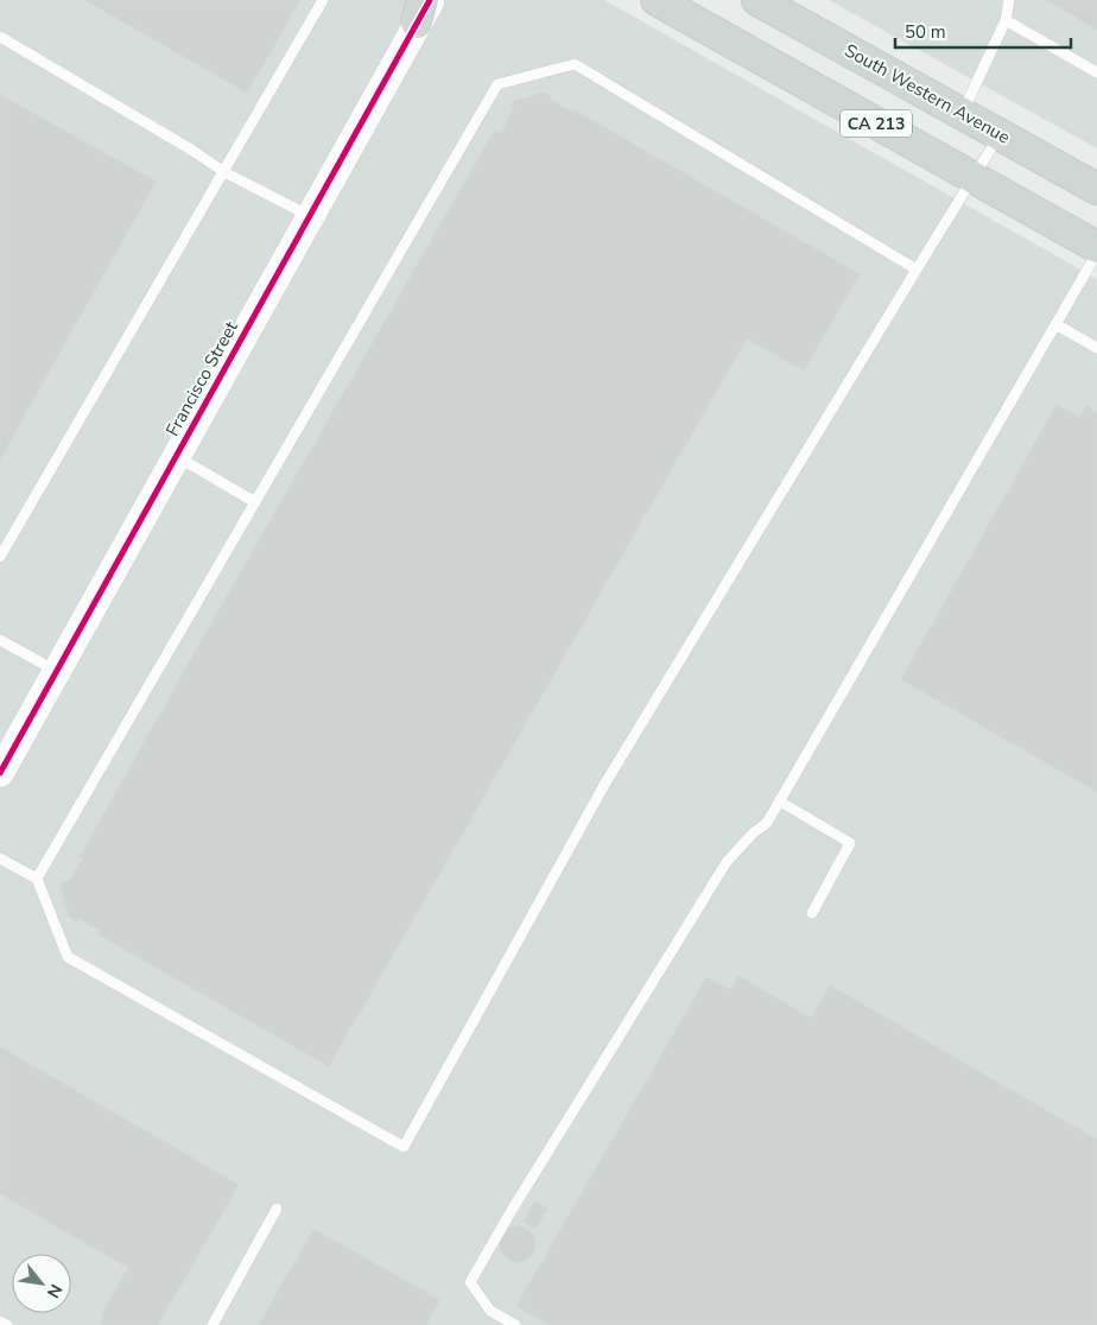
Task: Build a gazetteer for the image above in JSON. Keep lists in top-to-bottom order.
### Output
{
  "streets": {
    "main road": ["South Western Avenue", "CA 213"],
    "street": ["Francisco Street"]
  },
  "scale_bar": "50 m",
  "north": "bottom right"
}
